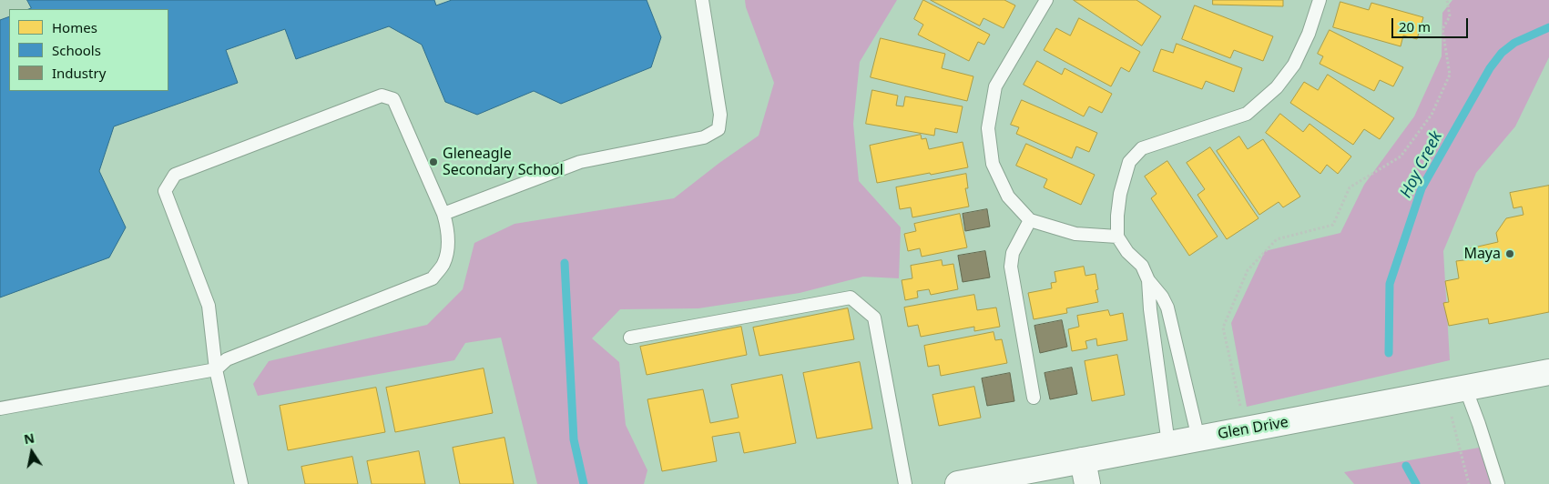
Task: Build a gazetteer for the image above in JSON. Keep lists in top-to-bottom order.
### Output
{
  "streets": {
    "street": ["Glen Drive"]
  },
  "water": ["Hoy Creek"],
  "places": ["Gleneagle Secondary School", "Maya"],
  "legend": ["Homes", "Schools", "Industry"],
  "scale_bar": "20 m",
  "north": "top"
}
